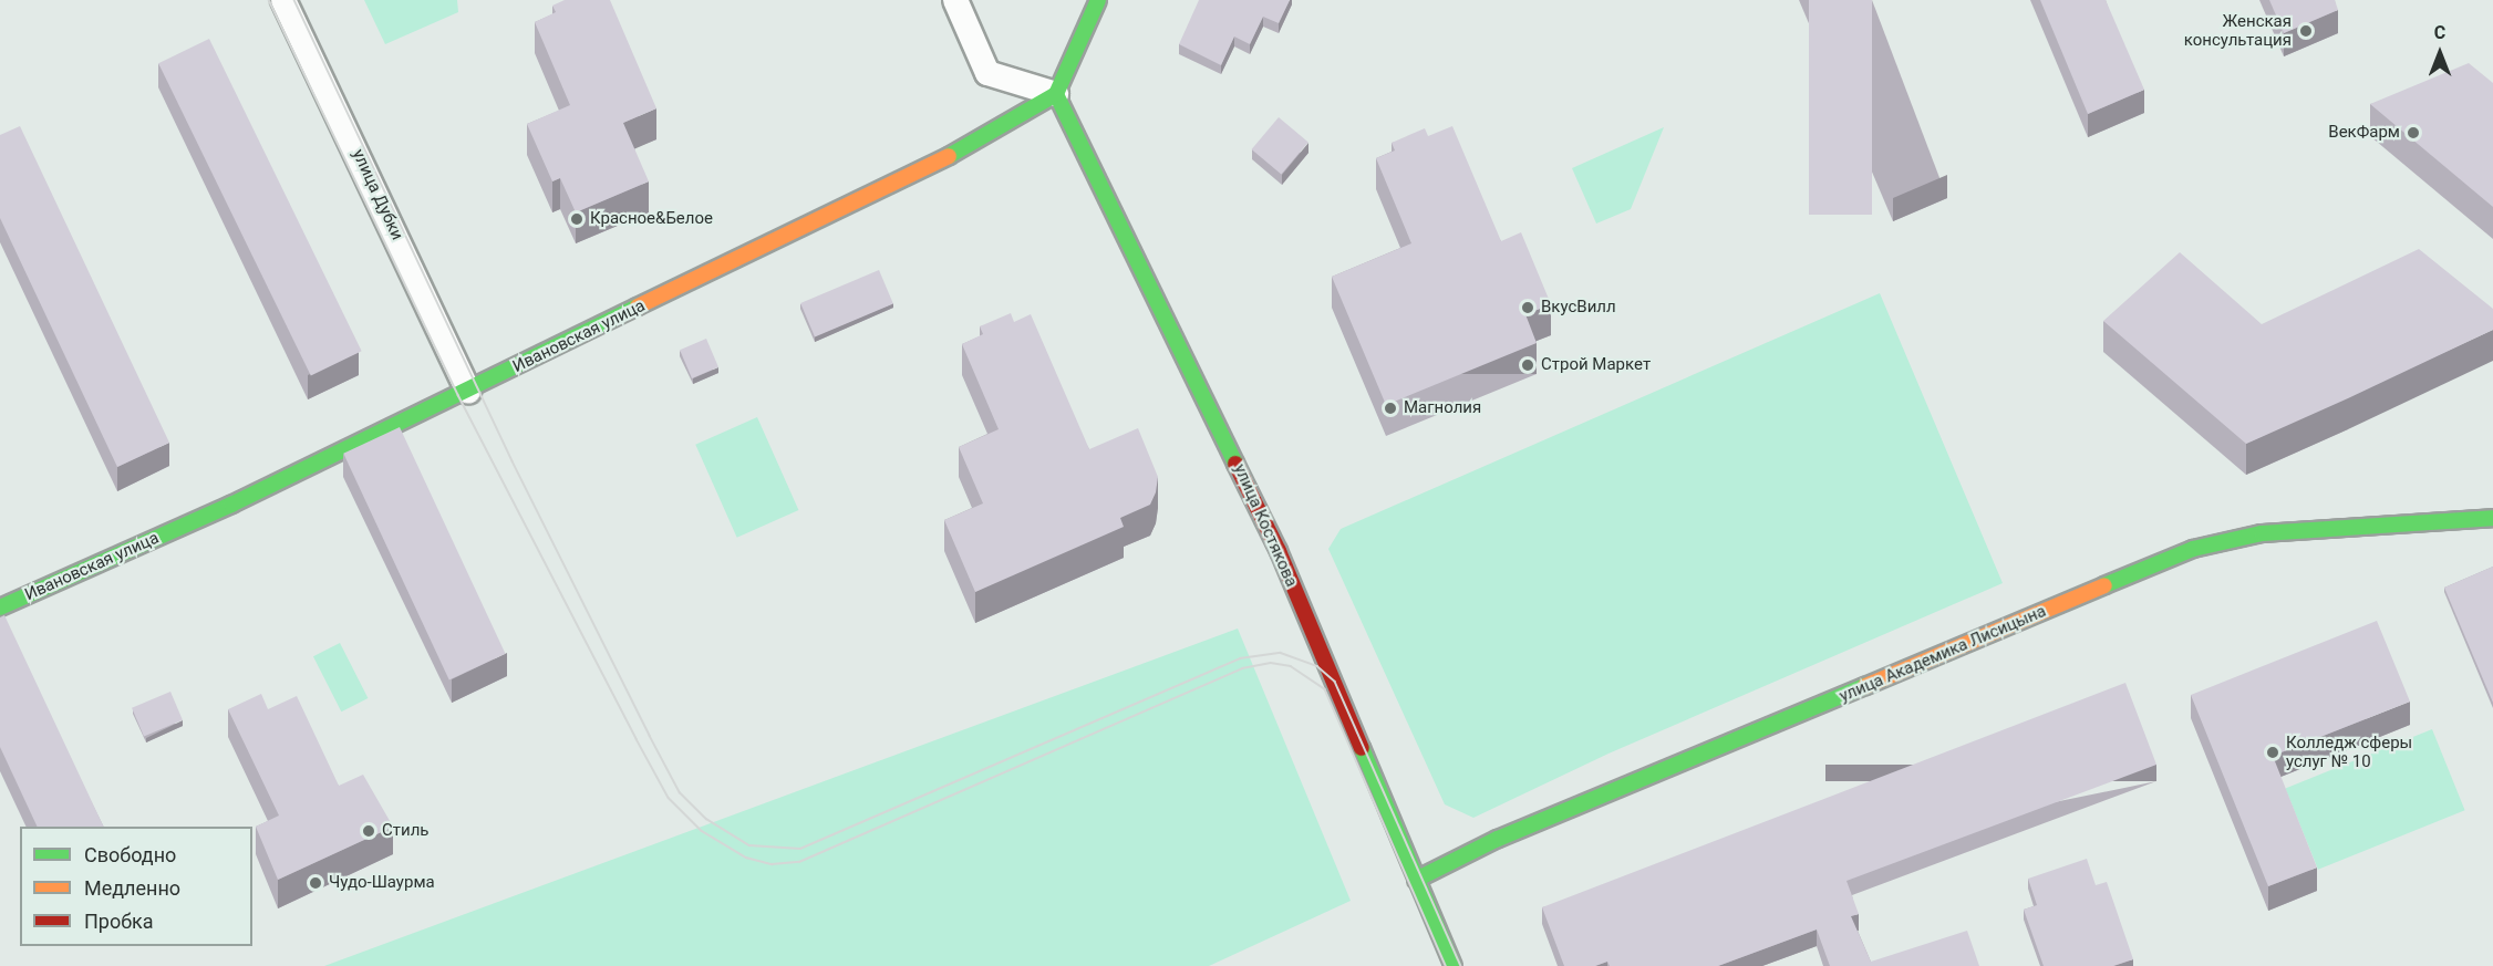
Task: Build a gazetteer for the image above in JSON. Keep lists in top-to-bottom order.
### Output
{
  "streets": {
    "street": [
      "улица Дубки",
      "Ивановская улица",
      "улица Костякова",
      "улица Академика Лисицына"
    ]
  },
  "crossings": [
    ["улица Дубки", "Ивановская улица"],
    ["Ивановская улица", "улица Костякова"],
    ["улица Костякова", "улица Академика Лисицына"]
  ],
  "places": [
    "Женская консультация",
    "ВекФарм",
    "Красное&Белое",
    "ВкусВилл",
    "Строй Маркет",
    "Магнолия",
    "Колледж сферы услуг № 10",
    "Стиль",
    "Чудо-Шаурма"
  ],
  "legend": ["Свободно", "Медленно", "Пробка"],
  "north": "top"
}
